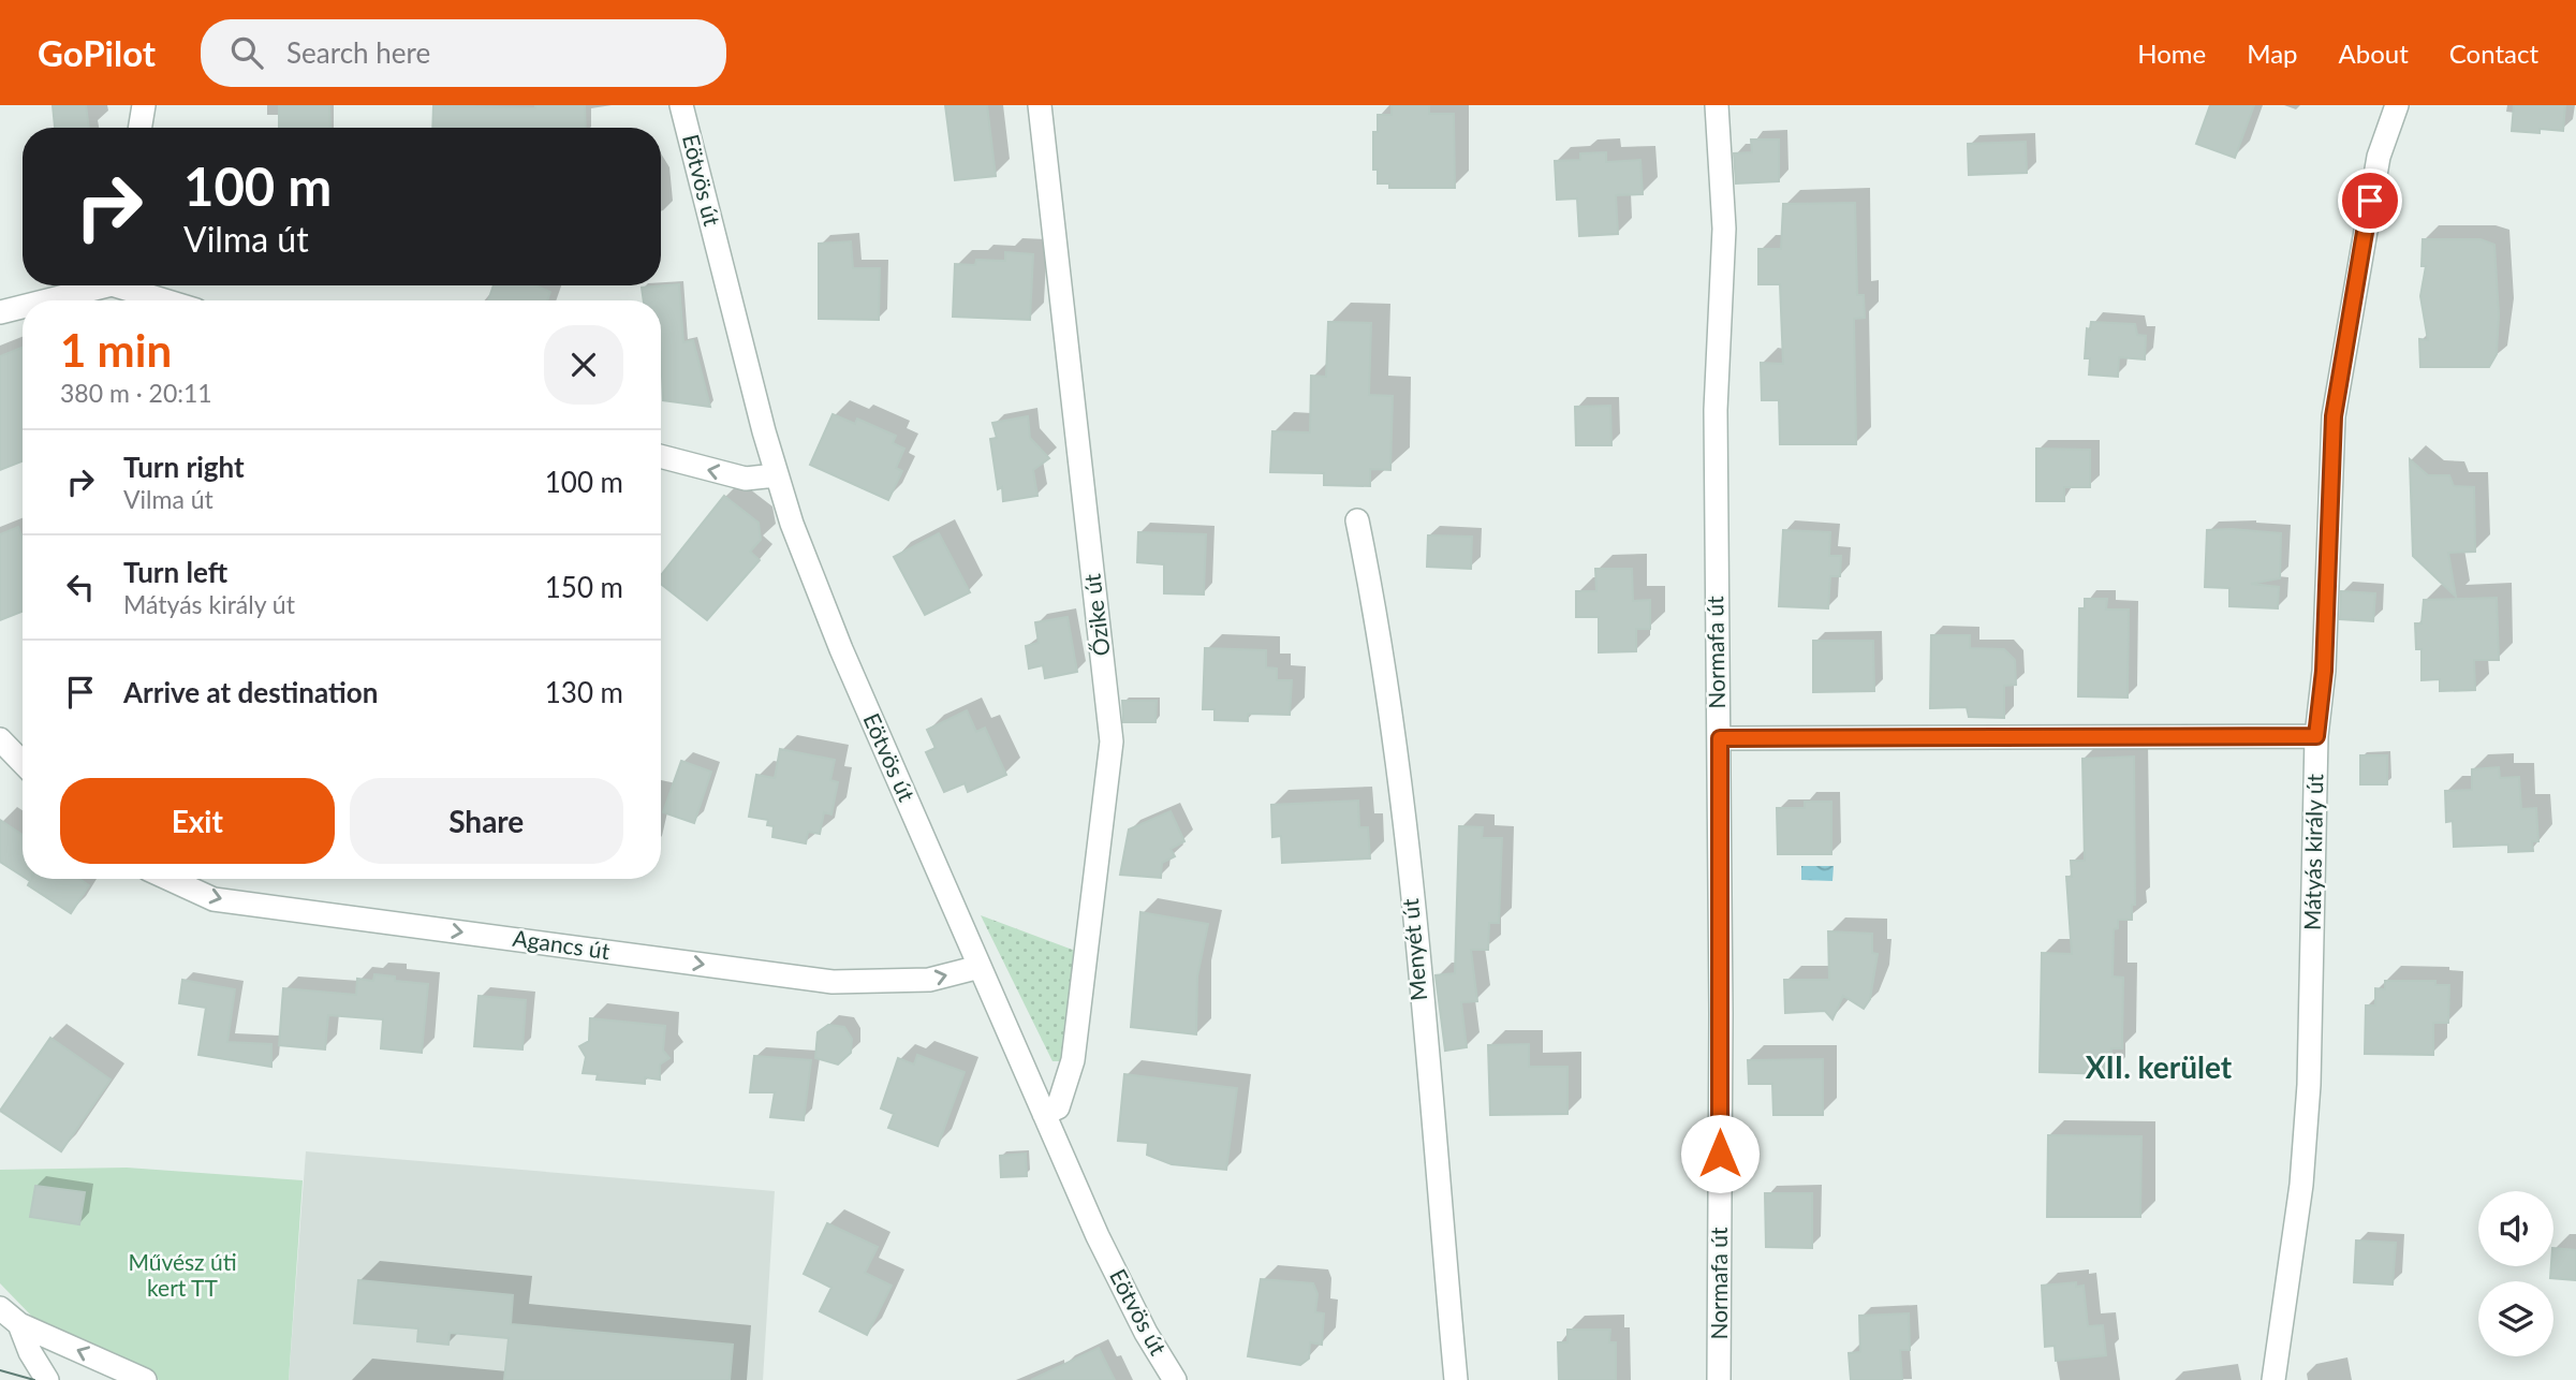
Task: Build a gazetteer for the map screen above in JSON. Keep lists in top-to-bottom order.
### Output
{
  "streets": {
    "street": [
      "Eötvös út",
      "Őzike út",
      "Normafa út",
      "Mátyás király út",
      "Agancs út",
      "Menyét út"
    ]
  },
  "crossings": [
    ["Eötvös út", "Őzike út"],
    ["Eötvös út", "Agancs út"]
  ],
  "one_way": ["Agancs út"],
  "districts": ["XII. kerület"],
  "parks": ["Művész úti kert TT"],
  "page": {
    "header": "GoPilot",
    "search": "Search here",
    "nav": [
      "Home",
      "Map",
      "About",
      "Contact"
    ],
    "turn": ["100 m", "Vilma út"],
    "heading": ["1 min", "380 m · 20:11"],
    "list": [
      {
        "name": "Turn right",
        "note": "Vilma út",
        "value": "100 m"
      },
      {
        "name": "Turn left",
        "note": "Mátyás király út",
        "value": "150 m"
      },
      {
        "name": "Arrive at destination",
        "value": "130 m"
      }
    ],
    "buttons": ["Exit", "Share"]
  }
}
